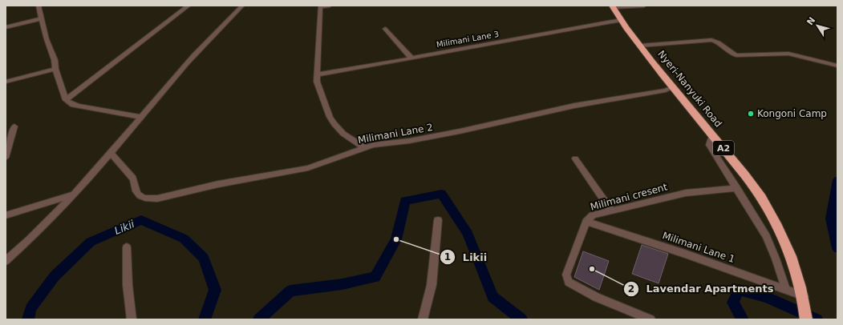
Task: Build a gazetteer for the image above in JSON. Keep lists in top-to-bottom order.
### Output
{
  "streets": {
    "highway": ["Nyeri-Nanyuki Road", "A2"],
    "street": [
      "Milimani Lane 3",
      "Milimani Lane 2",
      "Milimani cresent",
      "Milimani Lane 1"
    ]
  },
  "crossings": [
    ["Milimani Lane 3", "Nyeri-Nanyuki Road"],
    ["Nyeri-Nanyuki Road", "Milimani Lane 2"],
    ["Nyeri-Nanyuki Road", "Milimani Lane 1"],
    ["Milimani cresent", "Milimani Lane 1"]
  ],
  "water": ["Likii"],
  "places": ["Kongoni Camp", "Likii", "Lavendar Apartments"],
  "north": "top left"
}
